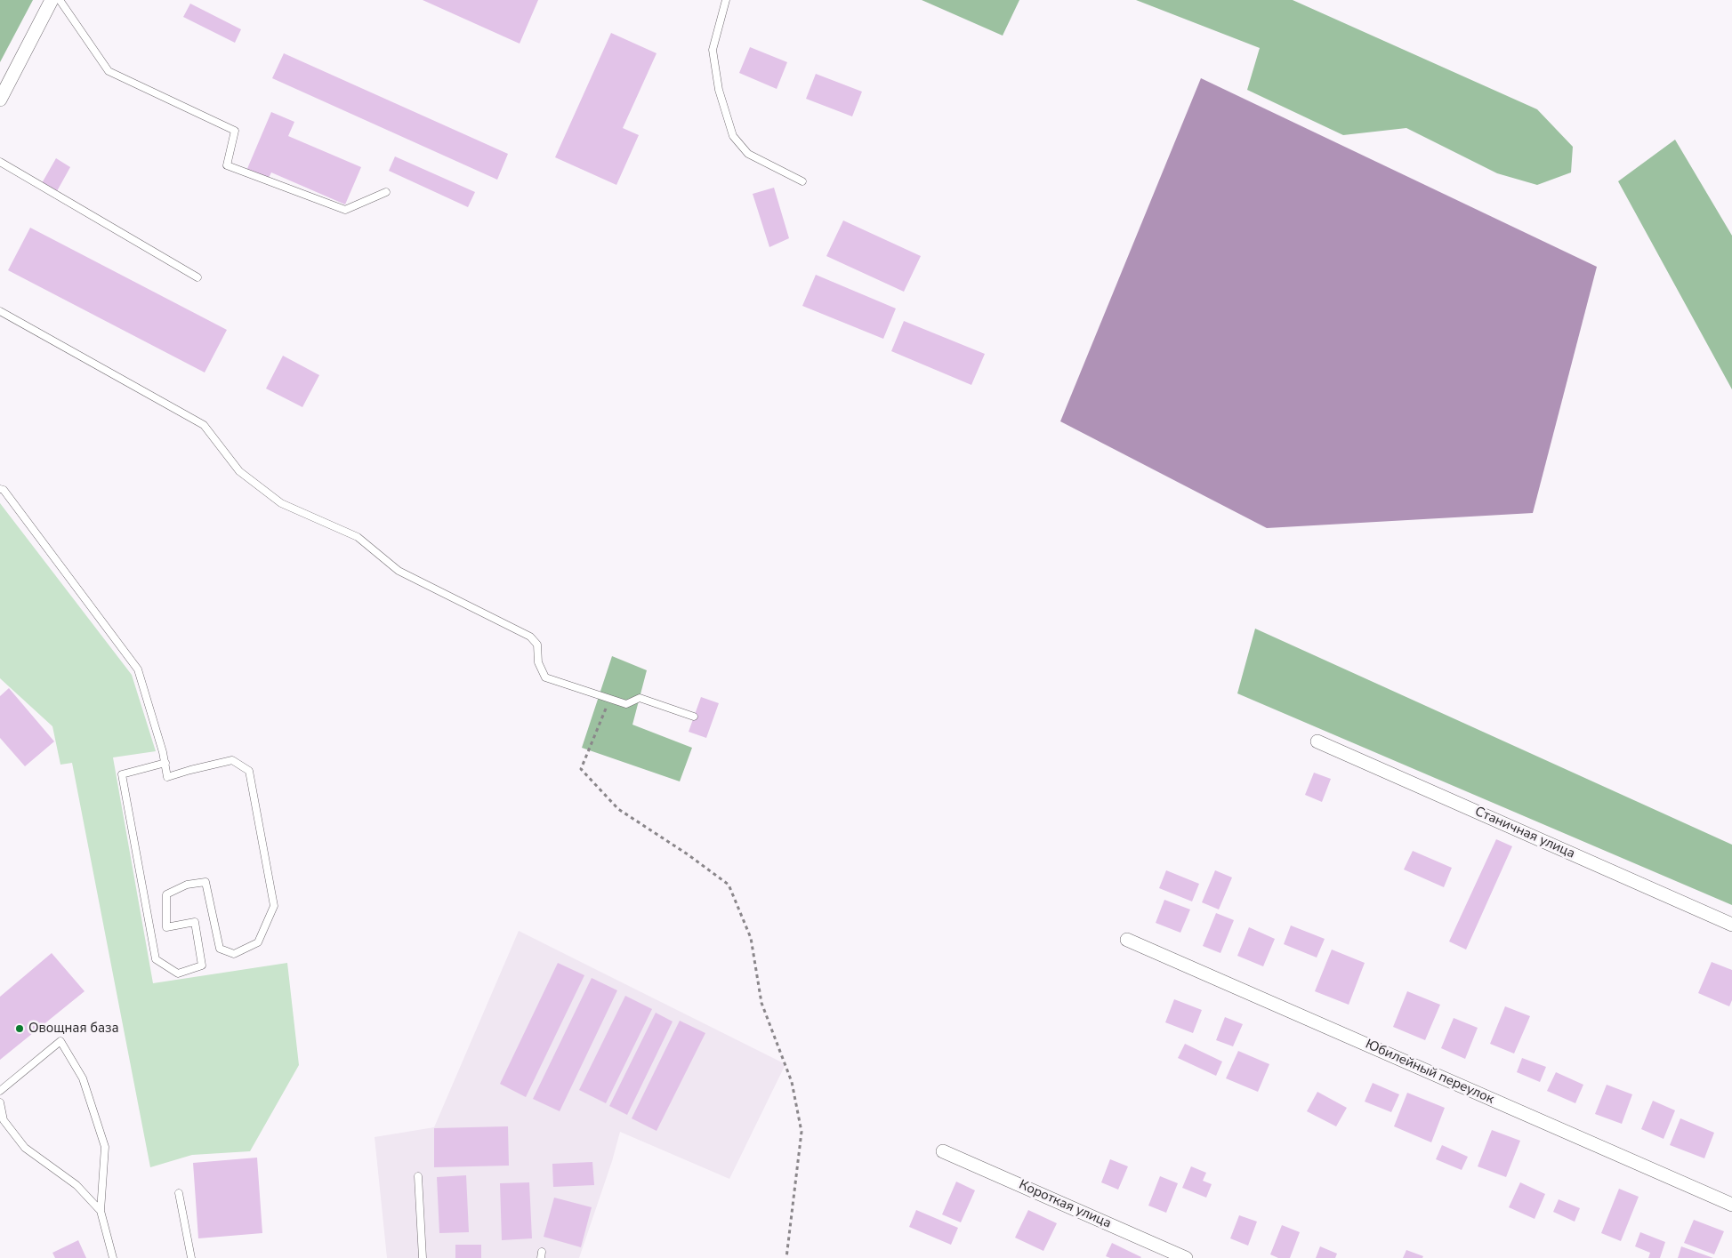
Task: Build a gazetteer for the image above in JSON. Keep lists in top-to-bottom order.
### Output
{
  "streets": {
    "street": ["Станичная улица", "Юбилейный переулок", "Короткая улица"]
  },
  "places": ["Овощная база"]
}
